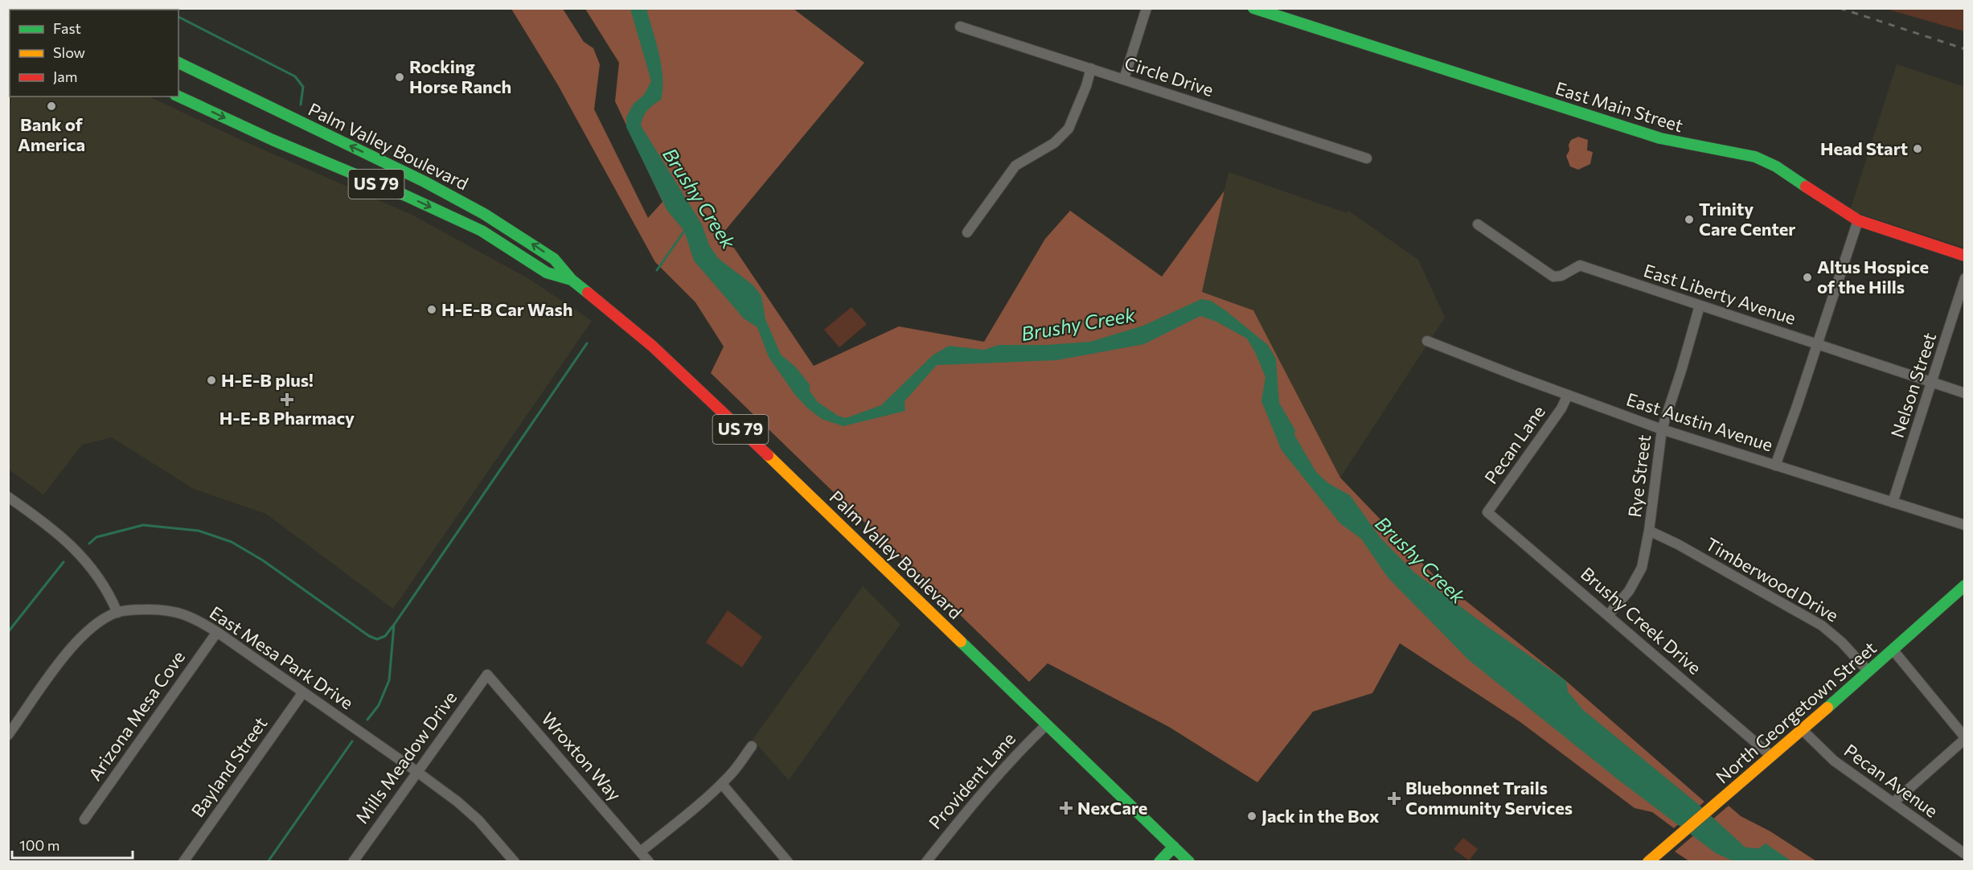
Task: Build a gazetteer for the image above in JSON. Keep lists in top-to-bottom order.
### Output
{
  "streets": {
    "main road": [
      "East Main Street",
      "Palm Valley Boulevard",
      "US 79",
      "North Georgetown Street"
    ],
    "street": [
      "Circle Drive",
      "East Liberty Avenue",
      "Nelson Street",
      "East Austin Avenue",
      "Pecan Lane",
      "Rye Street",
      "Timberwood Drive",
      "Brushy Creek Drive",
      "East Mesa Park Drive",
      "Arizona Mesa Cove",
      "Wroxton Way",
      "Mills Meadow Drive",
      "Bayland Street",
      "Provident Lane",
      "Pecan Avenue"
    ]
  },
  "crossings": [
    ["Palm Valley Boulevard", "Provident Lane"],
    ["East Liberty Avenue", "Nelson Street"],
    ["East Liberty Avenue", "Rye Street"],
    ["Nelson Street", "East Austin Avenue"],
    ["East Austin Avenue", "Pecan Lane"],
    ["East Austin Avenue", "Rye Street"],
    ["Pecan Lane", "Brushy Creek Drive"],
    ["Rye Street", "Timberwood Drive"],
    ["Rye Street", "Brushy Creek Drive"],
    ["Timberwood Drive", "North Georgetown Street"],
    ["Brushy Creek Drive", "North Georgetown Street"],
    ["East Mesa Park Drive", "Arizona Mesa Cove"],
    ["East Mesa Park Drive", "Mills Meadow Drive"],
    ["East Mesa Park Drive", "Bayland Street"],
    ["North Georgetown Street", "Pecan Avenue"],
    ["Wroxton Way", "Mills Meadow Drive"]
  ],
  "water": ["Brushy Creek"],
  "places": {
    "other": [
      "Rocking Horse Ranch",
      "Bank of America",
      "Head Start",
      "Trinity Care Center",
      "Altus Hospice of the Hills",
      "H-E-B Car Wash",
      "H-E-B plus!",
      "Jack in the Box"
    ],
    "health": ["H-E-B Pharmacy", "Bluebonnet Trails Community Services", "NexCare"]
  },
  "legend": ["Fast", "Slow", "Jam"],
  "scale_bar": "100 m"
}
